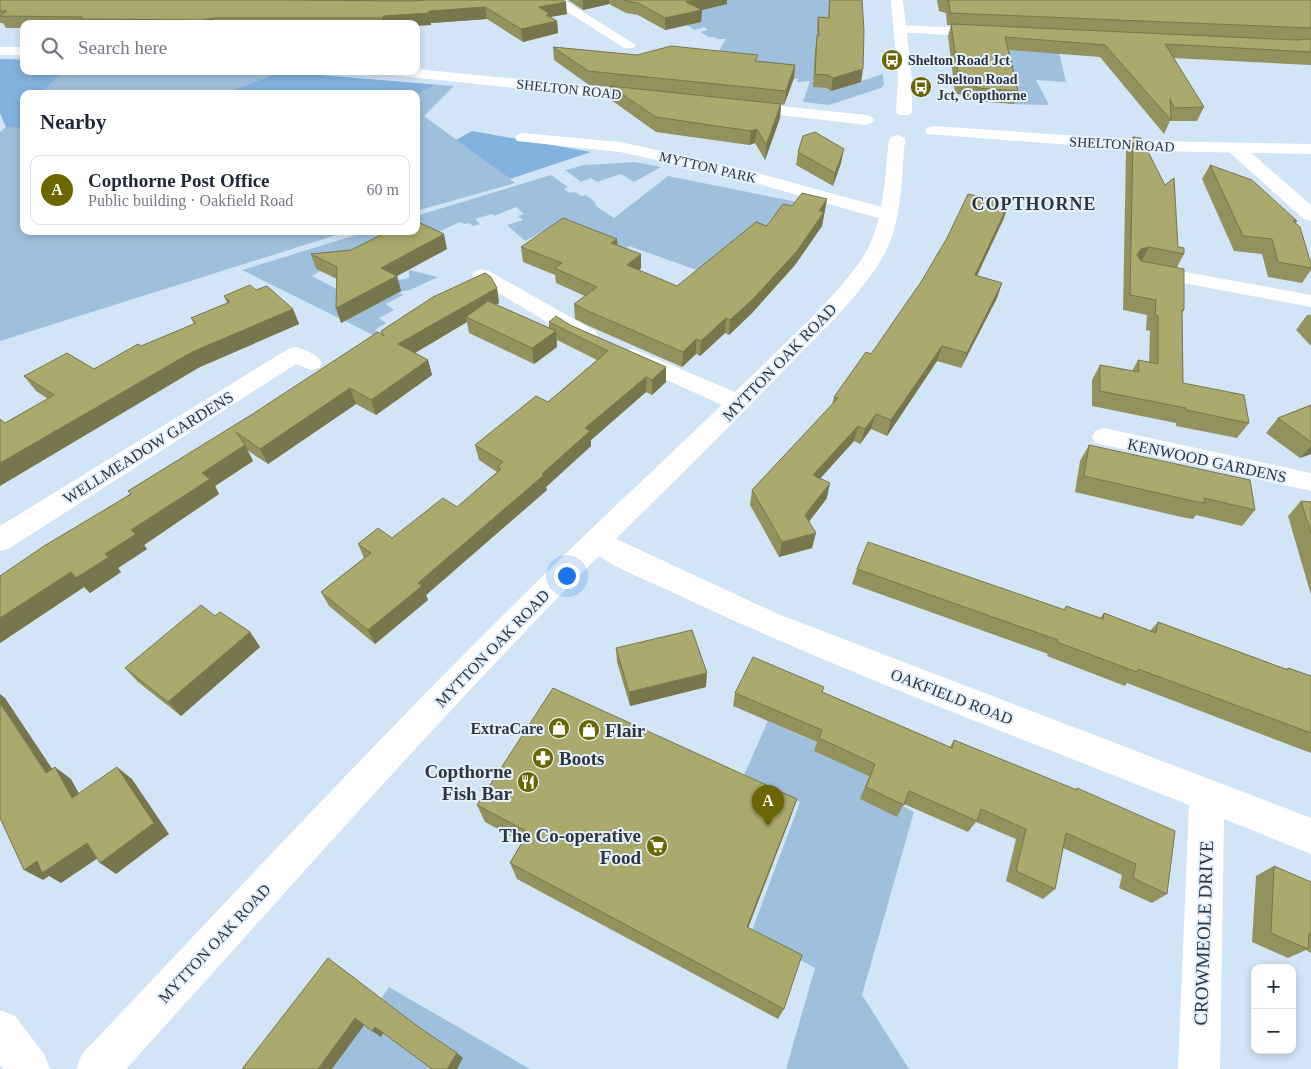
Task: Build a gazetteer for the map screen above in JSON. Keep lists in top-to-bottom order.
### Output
{
  "streets": {
    "main road": [
      "SHELTON ROAD",
      "MYTTON PARK",
      "MYTTON OAK ROAD",
      "WELLMEADOW GARDENS",
      "KENWOOD GARDENS",
      "OAKFIELD ROAD",
      "CROWMEOLE DRIVE"
    ]
  },
  "crossings": [
    ["MYTTON PARK", "MYTTON OAK ROAD"],
    ["MYTTON OAK ROAD", "OAKFIELD ROAD"],
    ["OAKFIELD ROAD", "CROWMEOLE DRIVE"]
  ],
  "districts": ["COPTHORNE"],
  "places": {
    "bus stop": ["Shelton Road Jct", "Shelton Road Jct, Copthorne"],
    "shop": ["ExtraCare", "Flair"],
    "pharmacy": ["Boots"],
    "restaurant": ["Copthorne Fish Bar"],
    "supermarket": ["The Co-operative Food"]
  },
  "page": {
    "search": "Search here",
    "heading": "Nearby",
    "list": [
      {
        "mark": "A",
        "name": "Copthorne Post Office",
        "note": "Public building · Oakfield Road",
        "value": "60 m"
      }
    ],
    "pins": "A",
    "map_buttons": ["+", "−"]
  }
}
